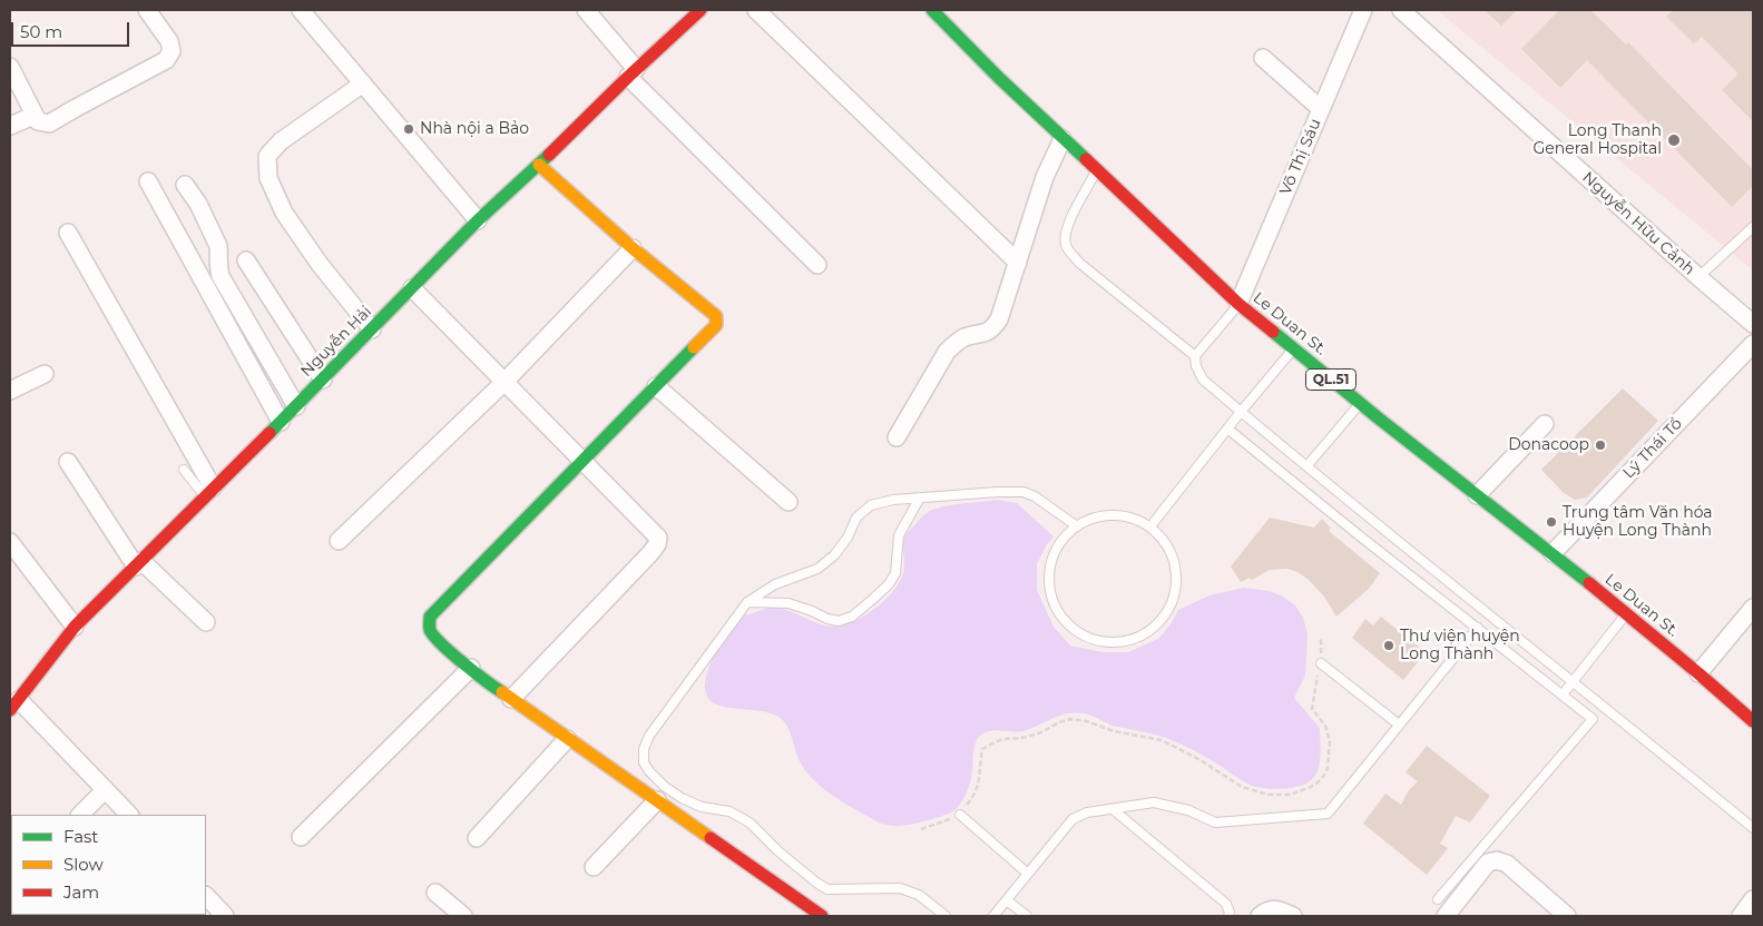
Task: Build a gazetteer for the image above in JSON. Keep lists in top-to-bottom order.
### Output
{
  "streets": {
    "street": [
      "Võ Thị Sáu",
      "Nguyễn Hữu Cảnh",
      "Le Duan St.",
      "Nguyễn Hải",
      "QL.51",
      "Lý Thái Tổ"
    ]
  },
  "crossings": [
    ["Võ Thị Sáu", "Le Duan St."],
    ["Le Duan St.", "Lý Thái Tổ"]
  ],
  "places": [
    "Nhà nội a Bảo",
    "Long Thanh General Hospital",
    "Donacoop",
    "Trung tâm Văn hóa Huyện Long Thành",
    "Thư viện huyện Long Thành"
  ],
  "legend": ["Fast", "Slow", "Jam"],
  "scale_bar": "50 m"
}
